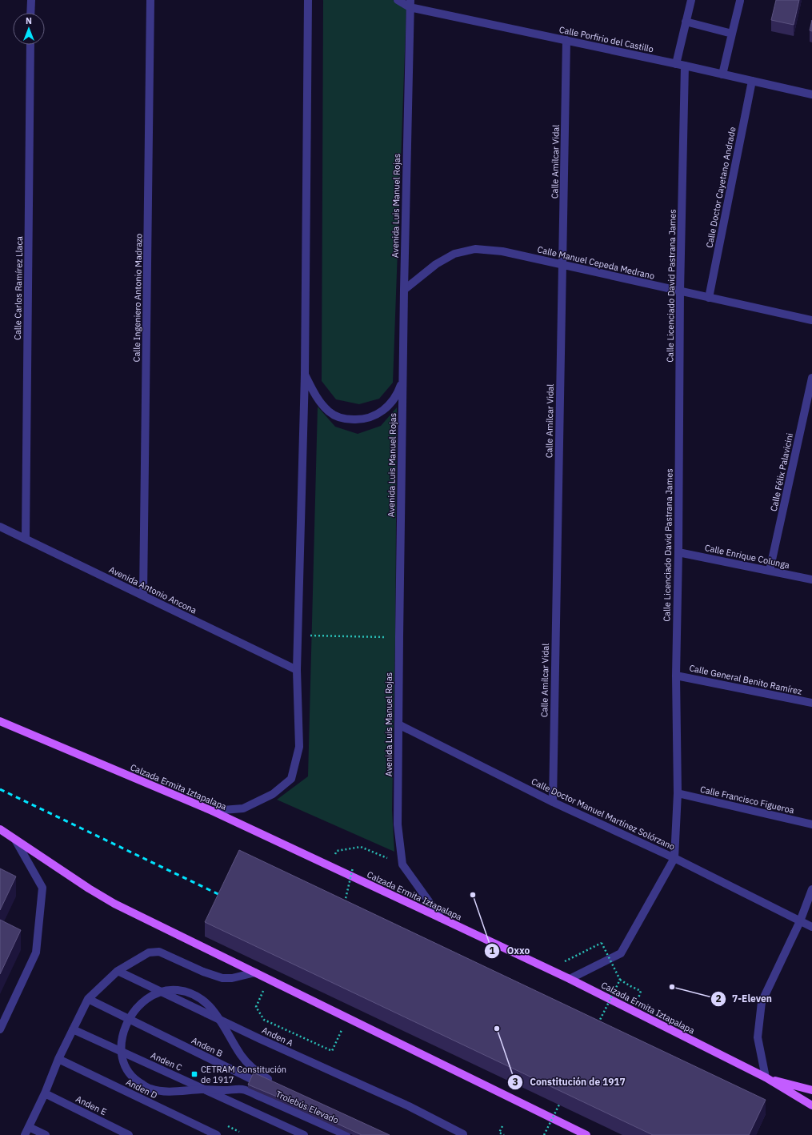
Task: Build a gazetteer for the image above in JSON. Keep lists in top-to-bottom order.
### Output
{
  "streets": {
    "main road": ["Calzada Ermita Iztapalapa"],
    "street": [
      "Calle Porfirio del Castillo",
      "Calle Amílcar Vidal",
      "Calle Doctor Cayetano Andrade",
      "Avenida Luis Manuel Rojas",
      "Calle Manuel Cepeda Medrano",
      "Calle Licenciado David Pastrana James",
      "Calle Carlos Ramírez Llaca",
      "Calle Ingeniero Antonio Madrazo",
      "Calle Félix Palavicini",
      "Calle Enrique Colunga",
      "Avenida Antonio Ancona",
      "Calle General Benito Ramírez",
      "Calle Francisco Figueroa",
      "Calle Doctor Manuel Martínez Solórzano",
      "Anden A",
      "Anden B",
      "Anden C",
      "Anden D",
      "Anden E",
      "Trolebús Elevado"
    ]
  },
  "crossings": [
    ["Calle Porfirio del Castillo", "Calle Amílcar Vidal"],
    ["Calle Porfirio del Castillo", "Calle Doctor Cayetano Andrade"],
    ["Calle Porfirio del Castillo", "Avenida Luis Manuel Rojas"],
    ["Calle Porfirio del Castillo", "Calle Licenciado David Pastrana James"],
    ["Calle Amílcar Vidal", "Calle Manuel Cepeda Medrano"],
    ["Calle Amílcar Vidal", "Calle Doctor Manuel Martínez Solórzano"],
    ["Calle Doctor Cayetano Andrade", "Calle Manuel Cepeda Medrano"],
    ["Avenida Luis Manuel Rojas", "Calle Manuel Cepeda Medrano"],
    ["Avenida Luis Manuel Rojas", "Calzada Ermita Iztapalapa"],
    ["Avenida Luis Manuel Rojas", "Calle Doctor Manuel Martínez Solórzano"],
    ["Calle Manuel Cepeda Medrano", "Calle Licenciado David Pastrana James"],
    ["Calle Licenciado David Pastrana James", "Calle Enrique Colunga"],
    ["Calle Licenciado David Pastrana James", "Calle General Benito Ramírez"],
    ["Calle Licenciado David Pastrana James", "Calzada Ermita Iztapalapa"],
    ["Calle Licenciado David Pastrana James", "Calle Francisco Figueroa"],
    ["Calle Licenciado David Pastrana James", "Calle Doctor Manuel Martínez Solórzano"],
    ["Calle Carlos Ramírez Llaca", "Avenida Antonio Ancona"],
    ["Calle Ingeniero Antonio Madrazo", "Avenida Antonio Ancona"],
    ["Calle Félix Palavicini", "Calle Enrique Colunga"],
    ["Anden B", "Trolebús Elevado"]
  ],
  "places": {
    "other": ["Oxxo", "7-Eleven", "Constitución de 1917"],
    "transit": ["CETRAM Constitución de 1917"]
  },
  "north": "top"
}
